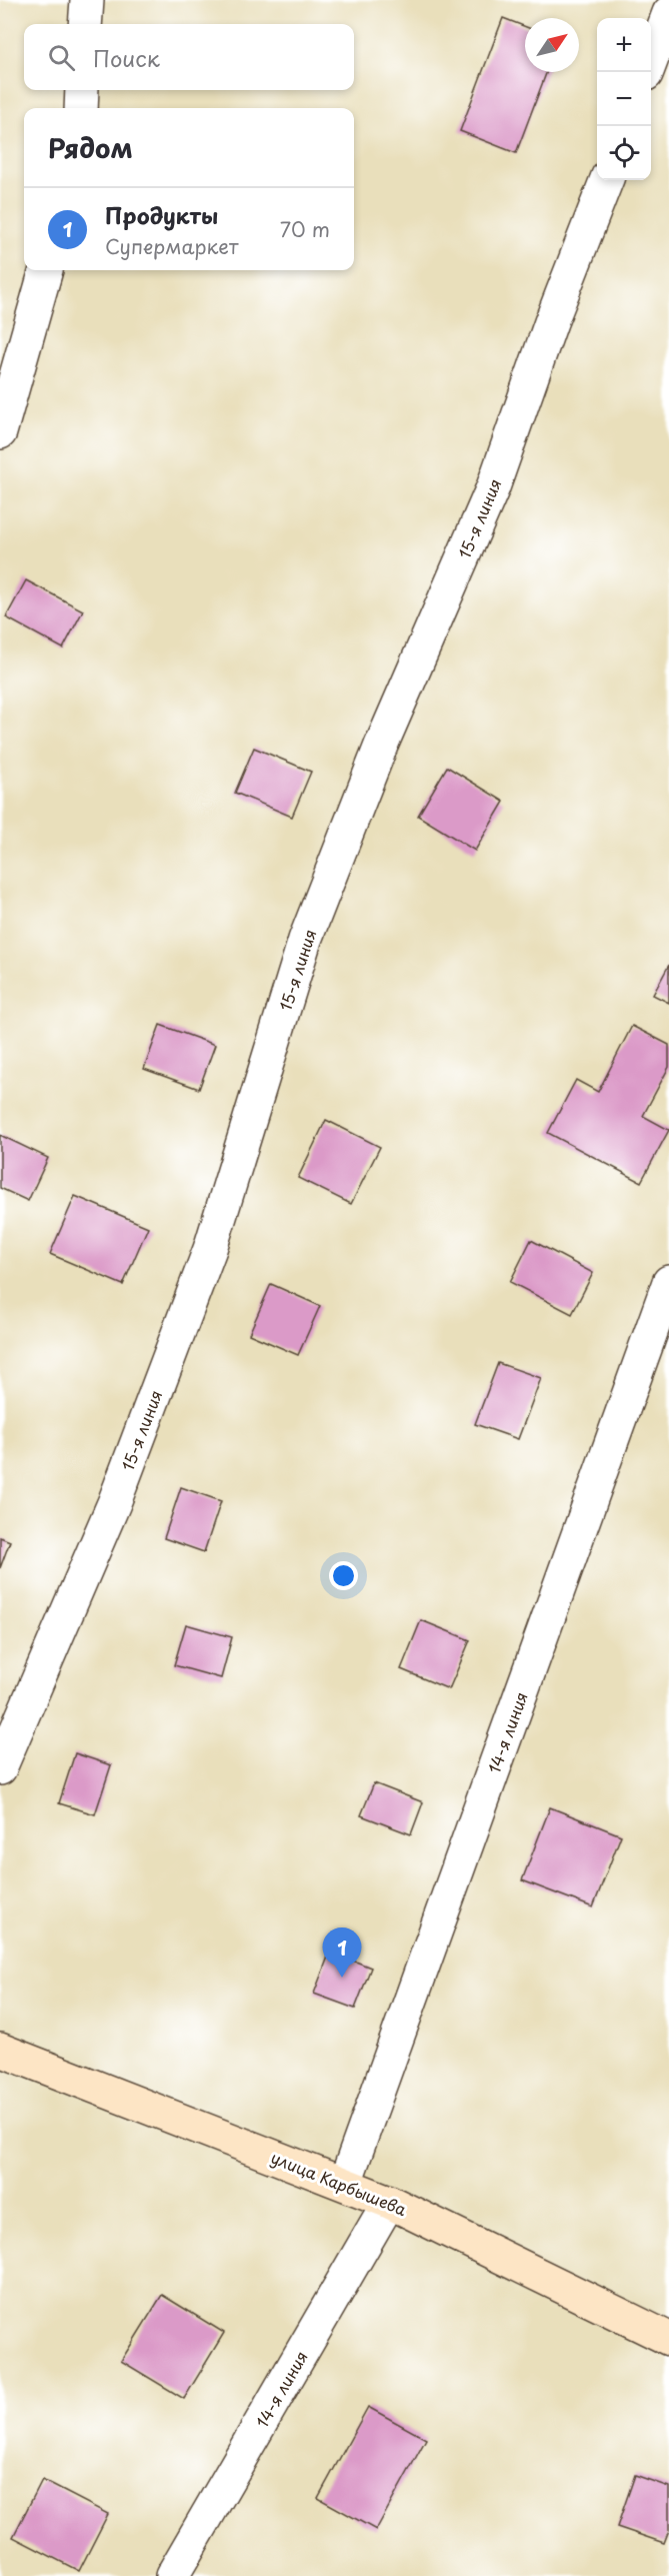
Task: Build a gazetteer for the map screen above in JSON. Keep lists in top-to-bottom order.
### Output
{
  "streets": {
    "main road": ["улица Карбышева"],
    "street": ["15-я линия", "14-я линия"]
  },
  "crossings": [
    ["14-я линия", "улица Карбышева"]
  ],
  "north": "top right",
  "page": {
    "map_buttons": ["+", "−"],
    "search": "Поиск",
    "heading": "Рядом",
    "list": [
      {
        "mark": "1",
        "name": "Продукты",
        "note": "Супермаркет",
        "value": "70 m"
      }
    ],
    "pins": "1"
  }
}
